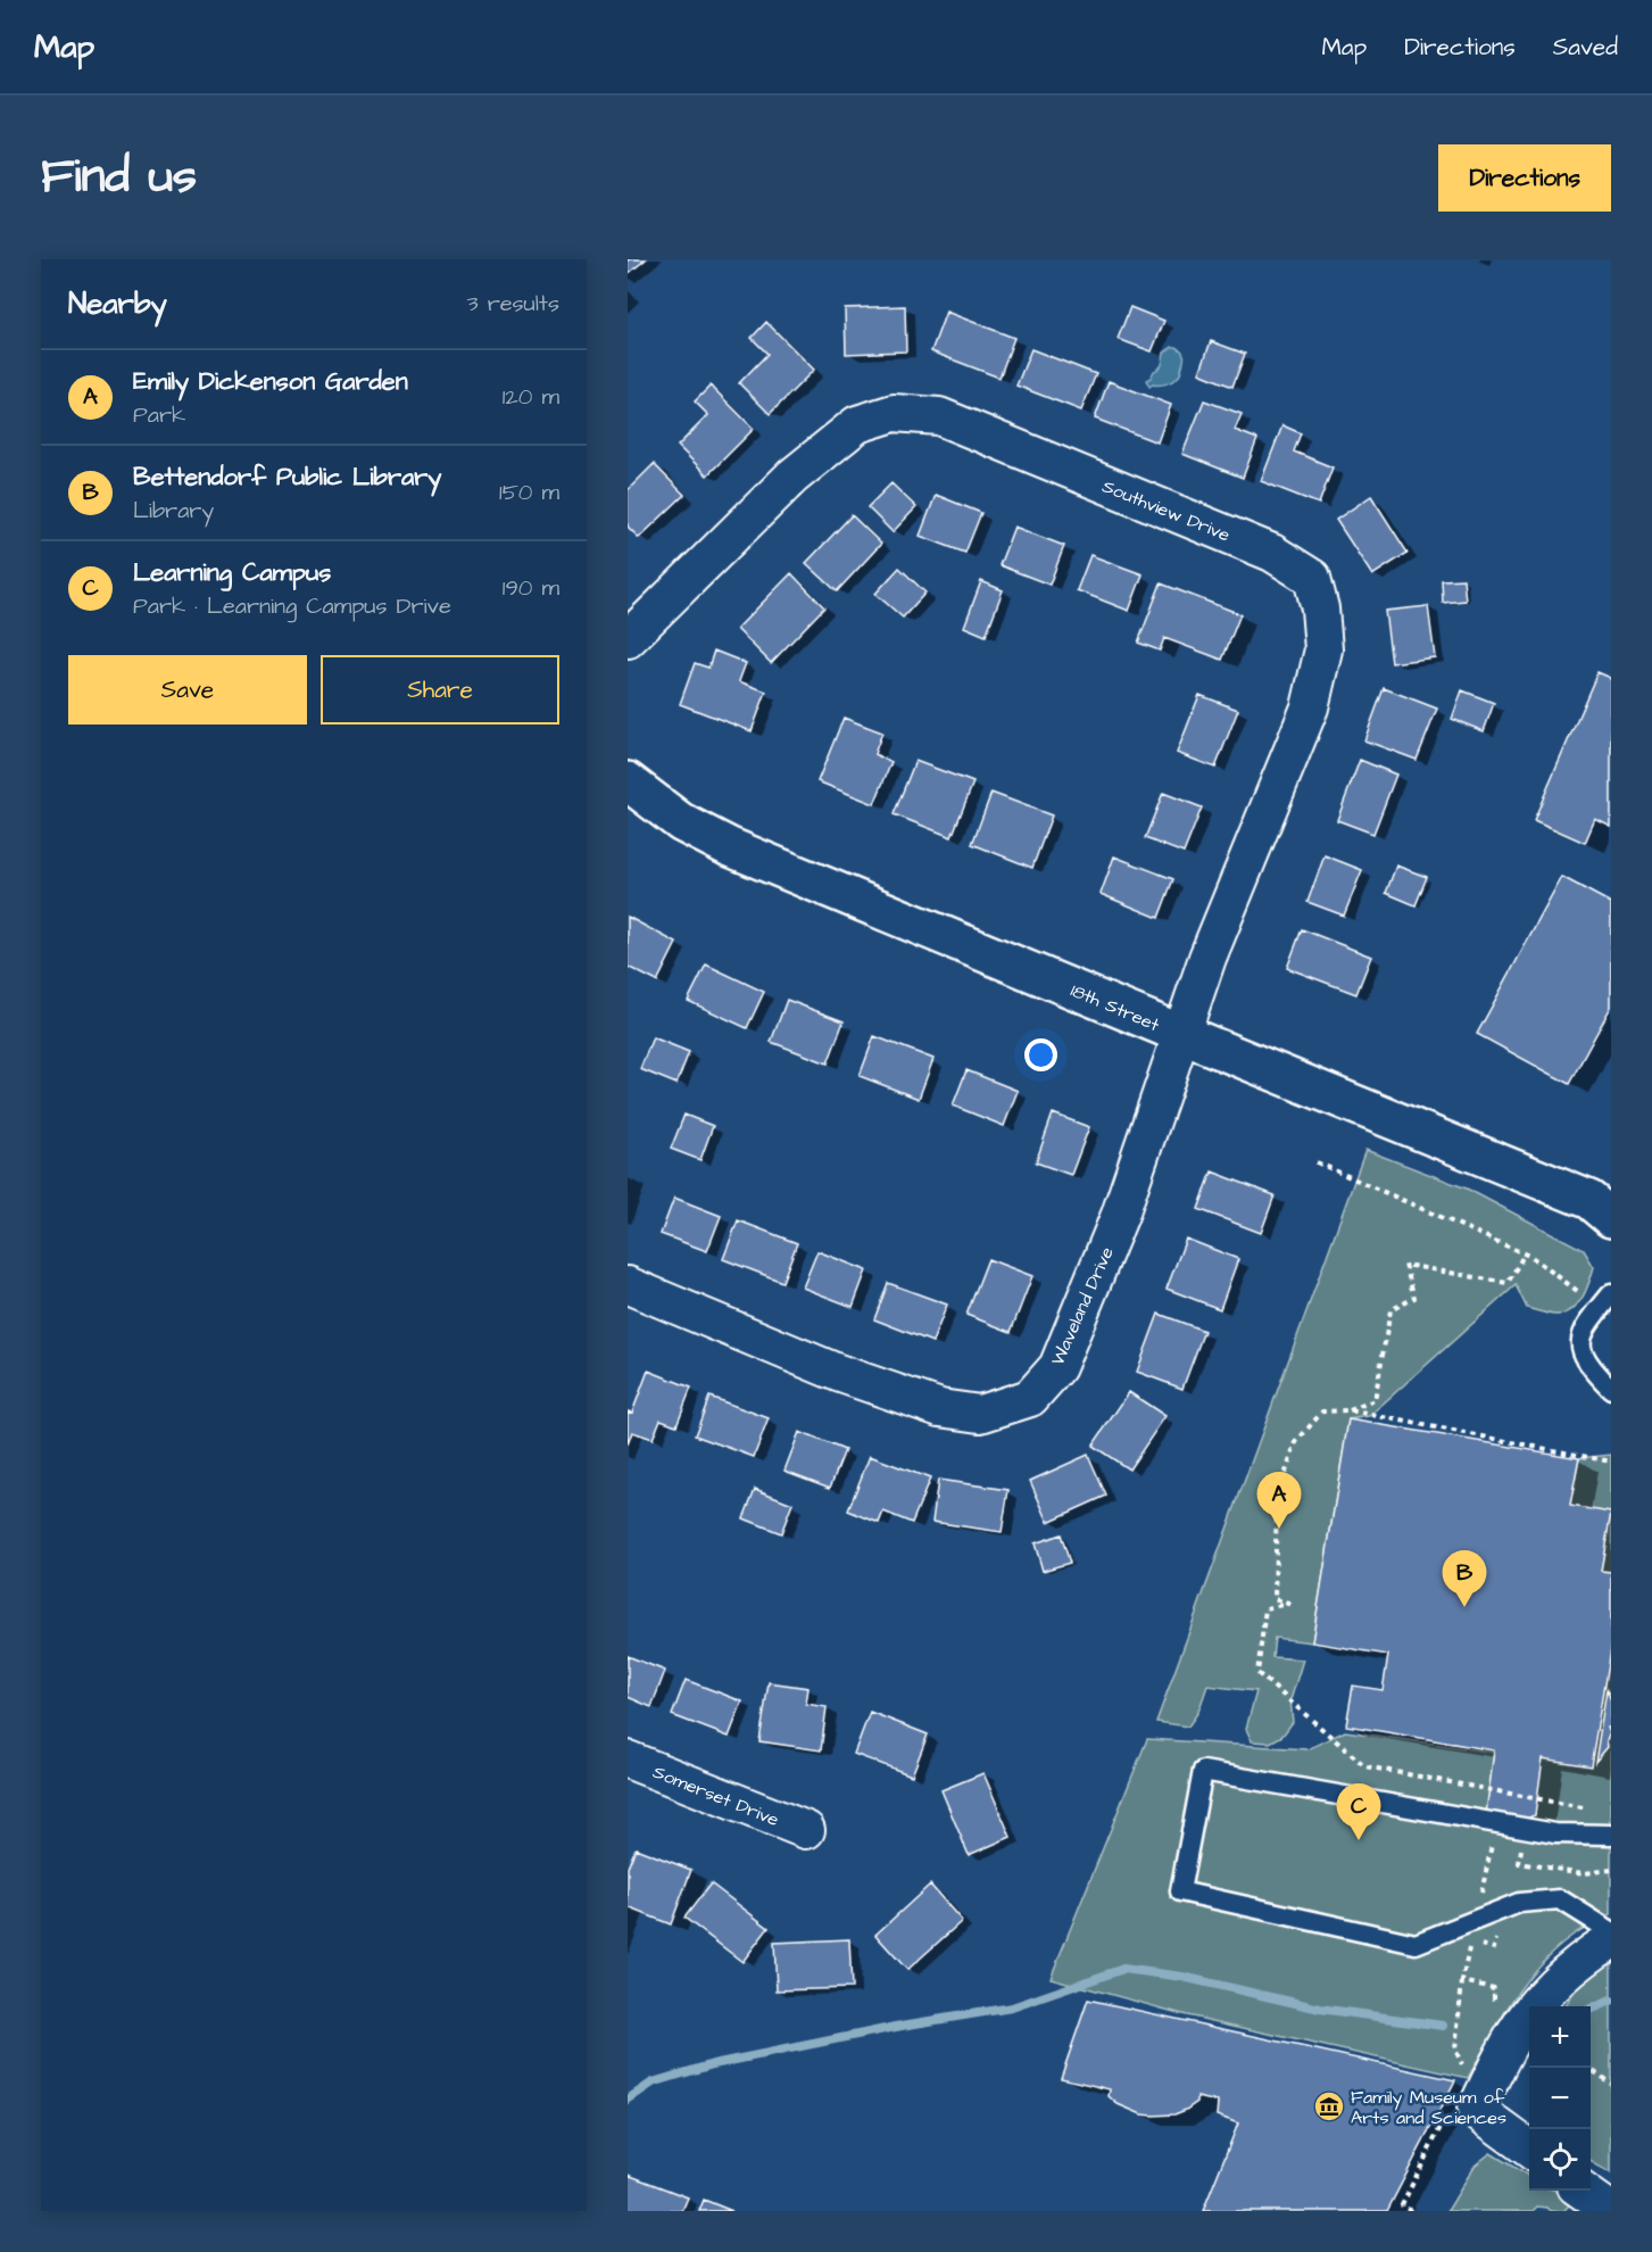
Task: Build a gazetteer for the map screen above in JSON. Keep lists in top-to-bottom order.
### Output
{
  "streets": {
    "street": [
      "Southview Drive",
      "18th Street",
      "Waveland Drive",
      "Somerset Drive"
    ]
  },
  "crossings": [
    ["Southview Drive", "18th Street"],
    ["Southview Drive", "Waveland Drive"],
    ["18th Street", "Waveland Drive"]
  ],
  "places": {
    "museum": ["Family Museum of Arts and Sciences"]
  },
  "page": {
    "header": "Map",
    "nav": ["Map", "Directions", "Saved"],
    "title": "Find us",
    "buttons": [
      "Directions",
      ["Save", "Share"]
    ],
    "heading": ["Nearby", "3 results"],
    "list": [
      {
        "mark": "A",
        "name": "Emily Dickenson Garden",
        "note": "Park",
        "value": "120 m"
      },
      {
        "mark": "B",
        "name": "Bettendorf Public Library",
        "note": "Library",
        "value": "150 m"
      },
      {
        "mark": "C",
        "name": "Learning Campus",
        "note": "Park · Learning Campus Drive",
        "value": "190 m"
      }
    ],
    "pins": ["A", "B", "C"],
    "map_buttons": ["+", "−"]
  }
}
